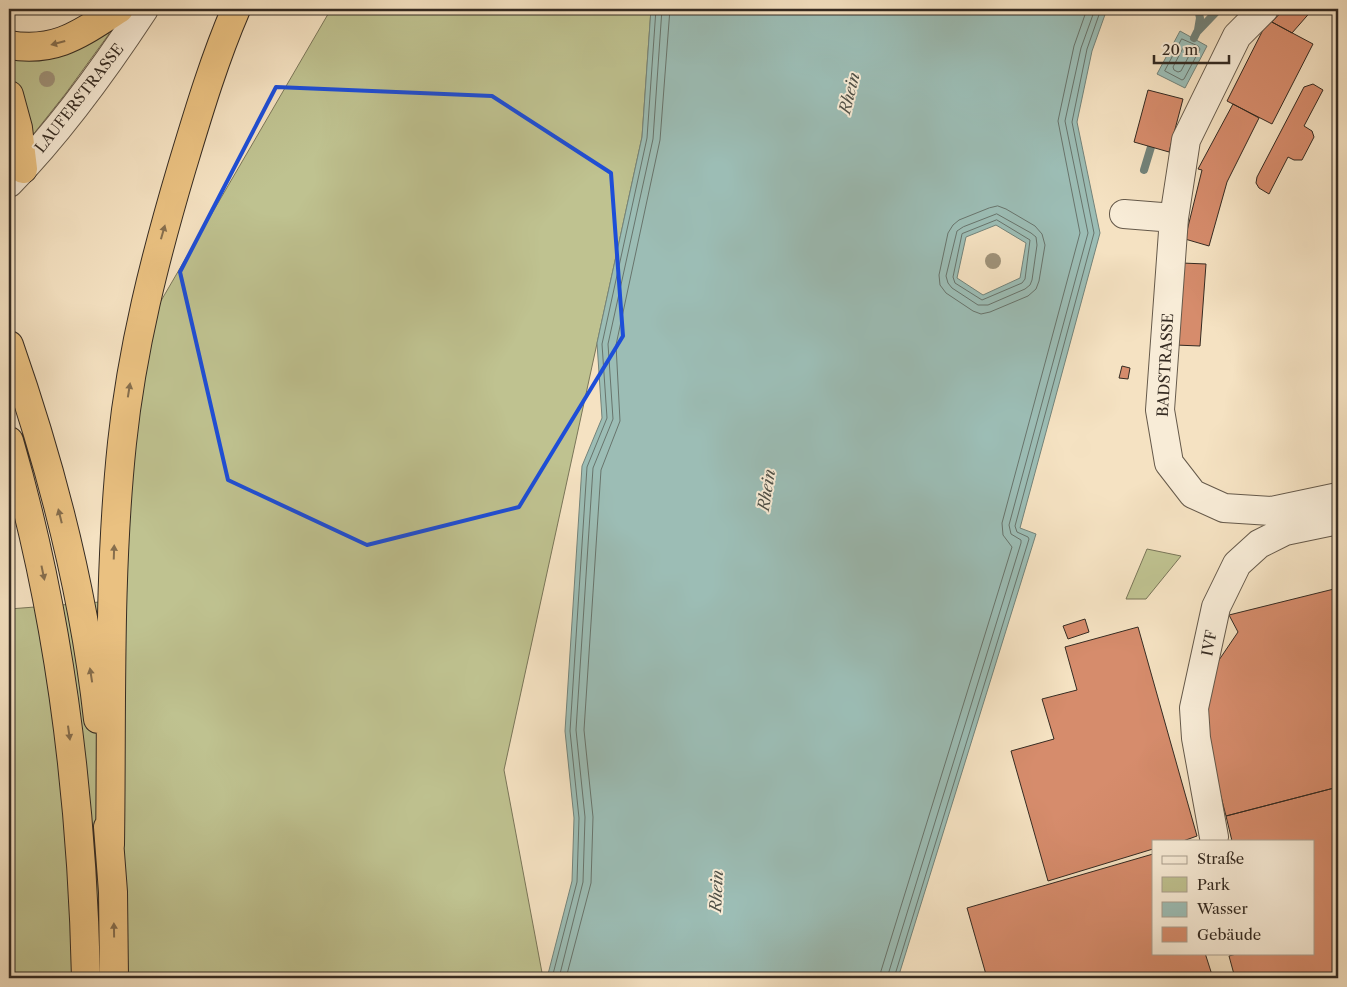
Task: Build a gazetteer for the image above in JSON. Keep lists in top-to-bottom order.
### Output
{
  "streets": {
    "street": ["LAUFERSTRASSE", "BADSTRASSE", "IVF"]
  },
  "water": ["Rhein"],
  "legend": [
    "Straße",
    "Park",
    "Wasser",
    "Gebäude"
  ],
  "scale_bar": "20 m"
}
